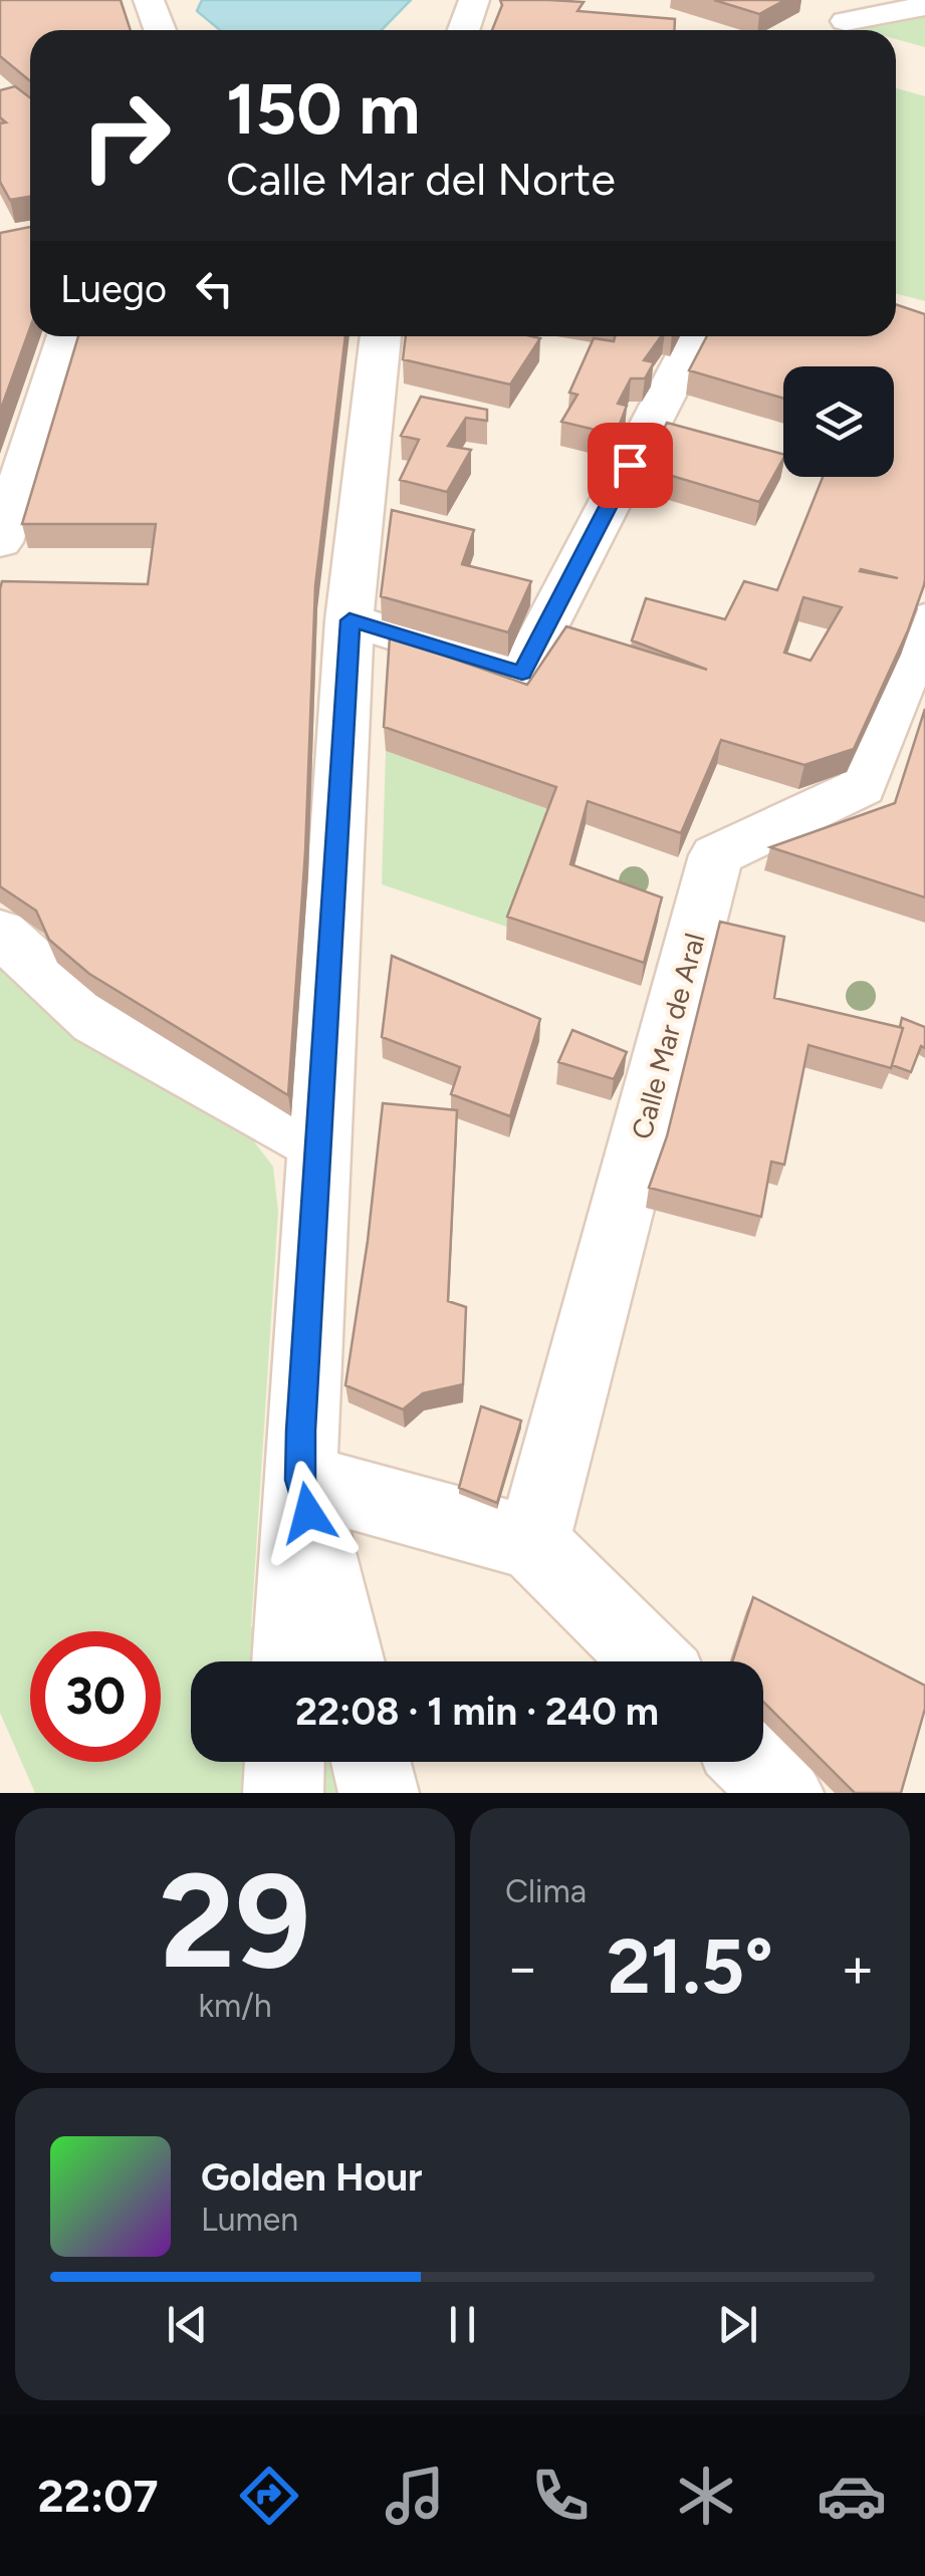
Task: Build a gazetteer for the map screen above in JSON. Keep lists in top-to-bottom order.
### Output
{
  "streets": {
    "street": ["Calle Mar de Aral"]
  },
  "page": {
    "turn": ["150 m", "Calle Mar del Norte"],
    "then": "Luego",
    "limit": "30",
    "trip": "22:08 · 1 min · 240 m",
    "tile": [
      ["29", "km/h"],
      "Clima"
    ],
    "heat": ["−", "21.5°", "+"],
    "song": ["Golden Hour", "Lumen"],
    "tabs": "22:07"
  }
}
